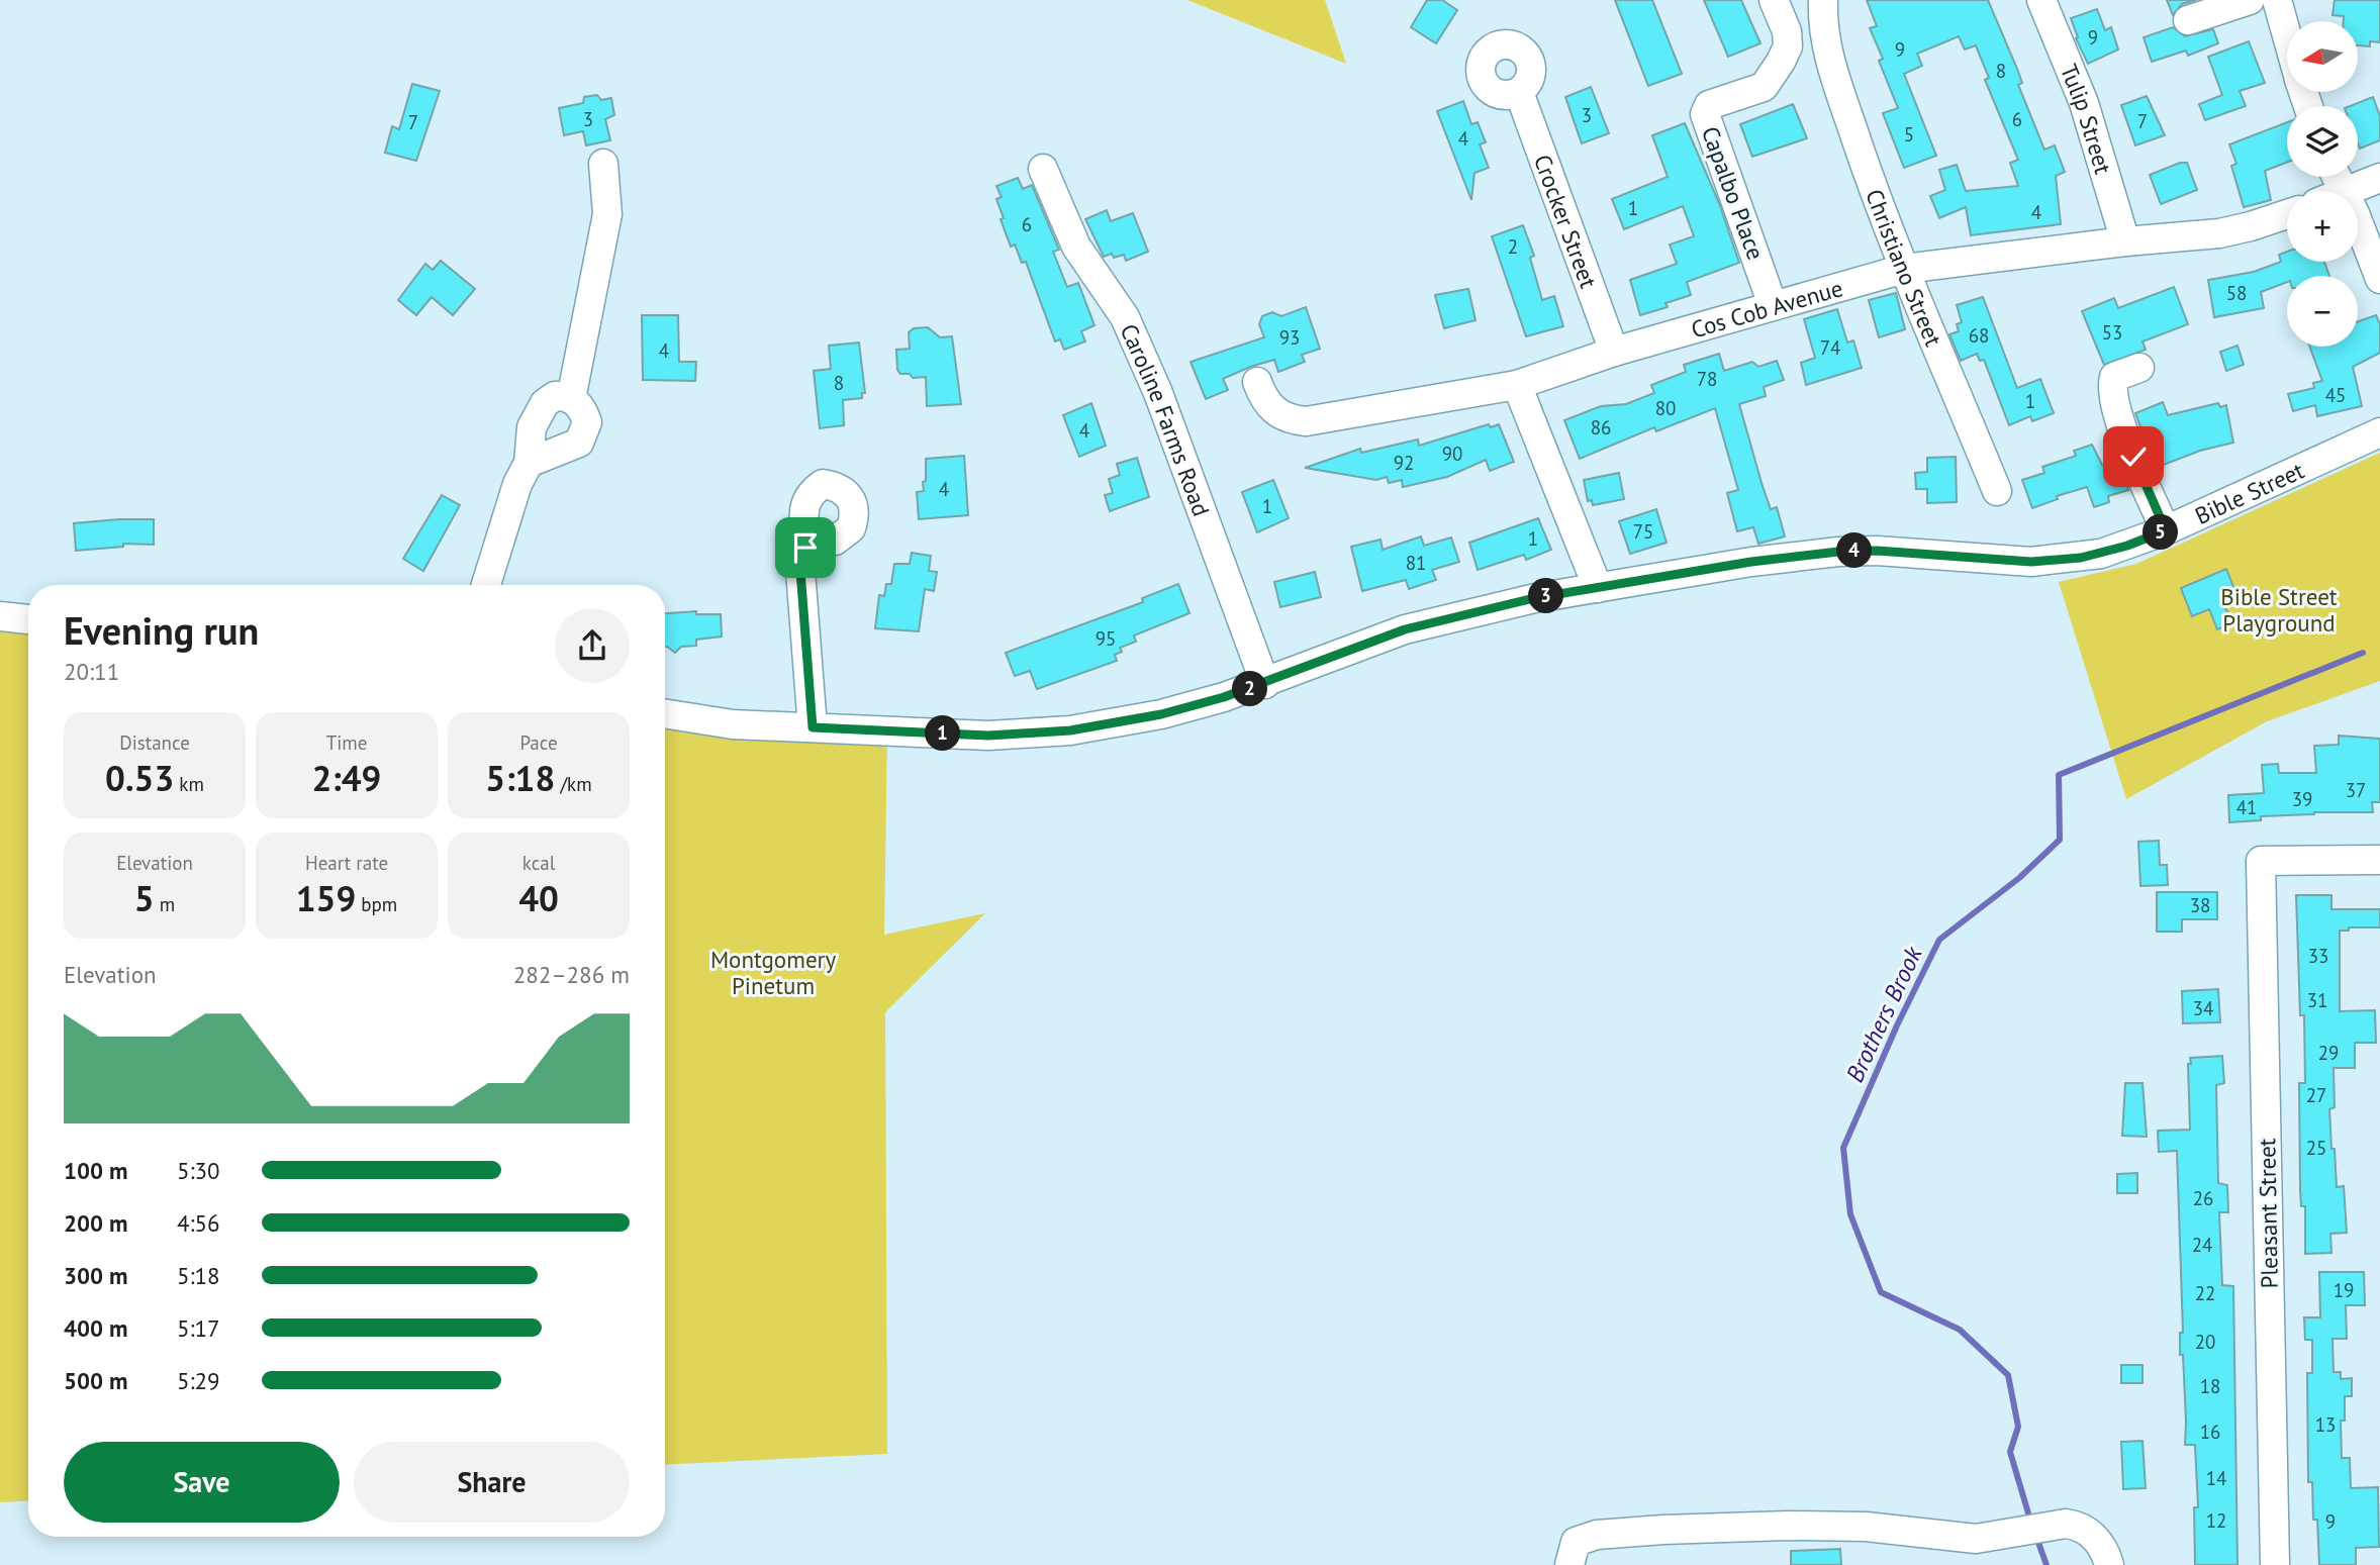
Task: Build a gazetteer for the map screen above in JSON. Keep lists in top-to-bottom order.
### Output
{
  "streets": {
    "street": [
      "Tulip Street",
      "Capalbo Place",
      "Crocker Street",
      "Christiano Street",
      "Cos Cob Avenue",
      "Caroline Farms Road",
      "Bible Street",
      "Pleasant Street"
    ]
  },
  "crossings": [
    ["Tulip Street", "Cos Cob Avenue"],
    ["Capalbo Place", "Cos Cob Avenue"],
    ["Crocker Street", "Cos Cob Avenue"],
    ["Christiano Street", "Cos Cob Avenue"],
    ["Caroline Farms Road", "Bible Street"]
  ],
  "water": ["Brothers Brook"],
  "parks": ["Bible Street Playground", "Montgomery Pinetum"],
  "house_numbers": [
    "9",
    "9",
    "8",
    "3",
    "3",
    "6",
    "7",
    "7",
    "5",
    "4",
    "1",
    "4",
    "6",
    "2",
    "58",
    "53",
    "68",
    "93",
    "74",
    "4",
    "78",
    "8",
    "45",
    "1",
    "80",
    "86",
    "4",
    "90",
    "92",
    "4",
    "1",
    "75",
    "1",
    "81",
    "95",
    "37",
    "39",
    "41",
    "38",
    "33",
    "31",
    "34",
    "29",
    "27",
    "25",
    "26",
    "24",
    "19",
    "22",
    "20",
    "18",
    "13",
    "16",
    "14",
    "12",
    "9"
  ],
  "north": "left",
  "page": {
    "map_buttons": ["+", "−"],
    "pins": [
      "5",
      "4",
      "3",
      "2",
      "1"
    ],
    "heading": ["Evening run", "20:11"],
    "stats": [
      ["Distance", "0.53 km"],
      ["Time", "2:49"],
      ["Pace", "5:18 /km"],
      ["Elevation", "5 m"],
      ["Heart rate", "159 bpm"],
      ["kcal", "40"]
    ],
    "chart": ["Elevation", "282–286 m"],
    "list": [
      {
        "name": "100 m",
        "note": "5:30"
      },
      {
        "name": "200 m",
        "note": "4:56"
      },
      {
        "name": "300 m",
        "note": "5:18"
      },
      {
        "name": "400 m",
        "note": "5:17"
      },
      {
        "name": "500 m",
        "note": "5:29"
      }
    ],
    "buttons": ["Save", "Share"]
  }
}
